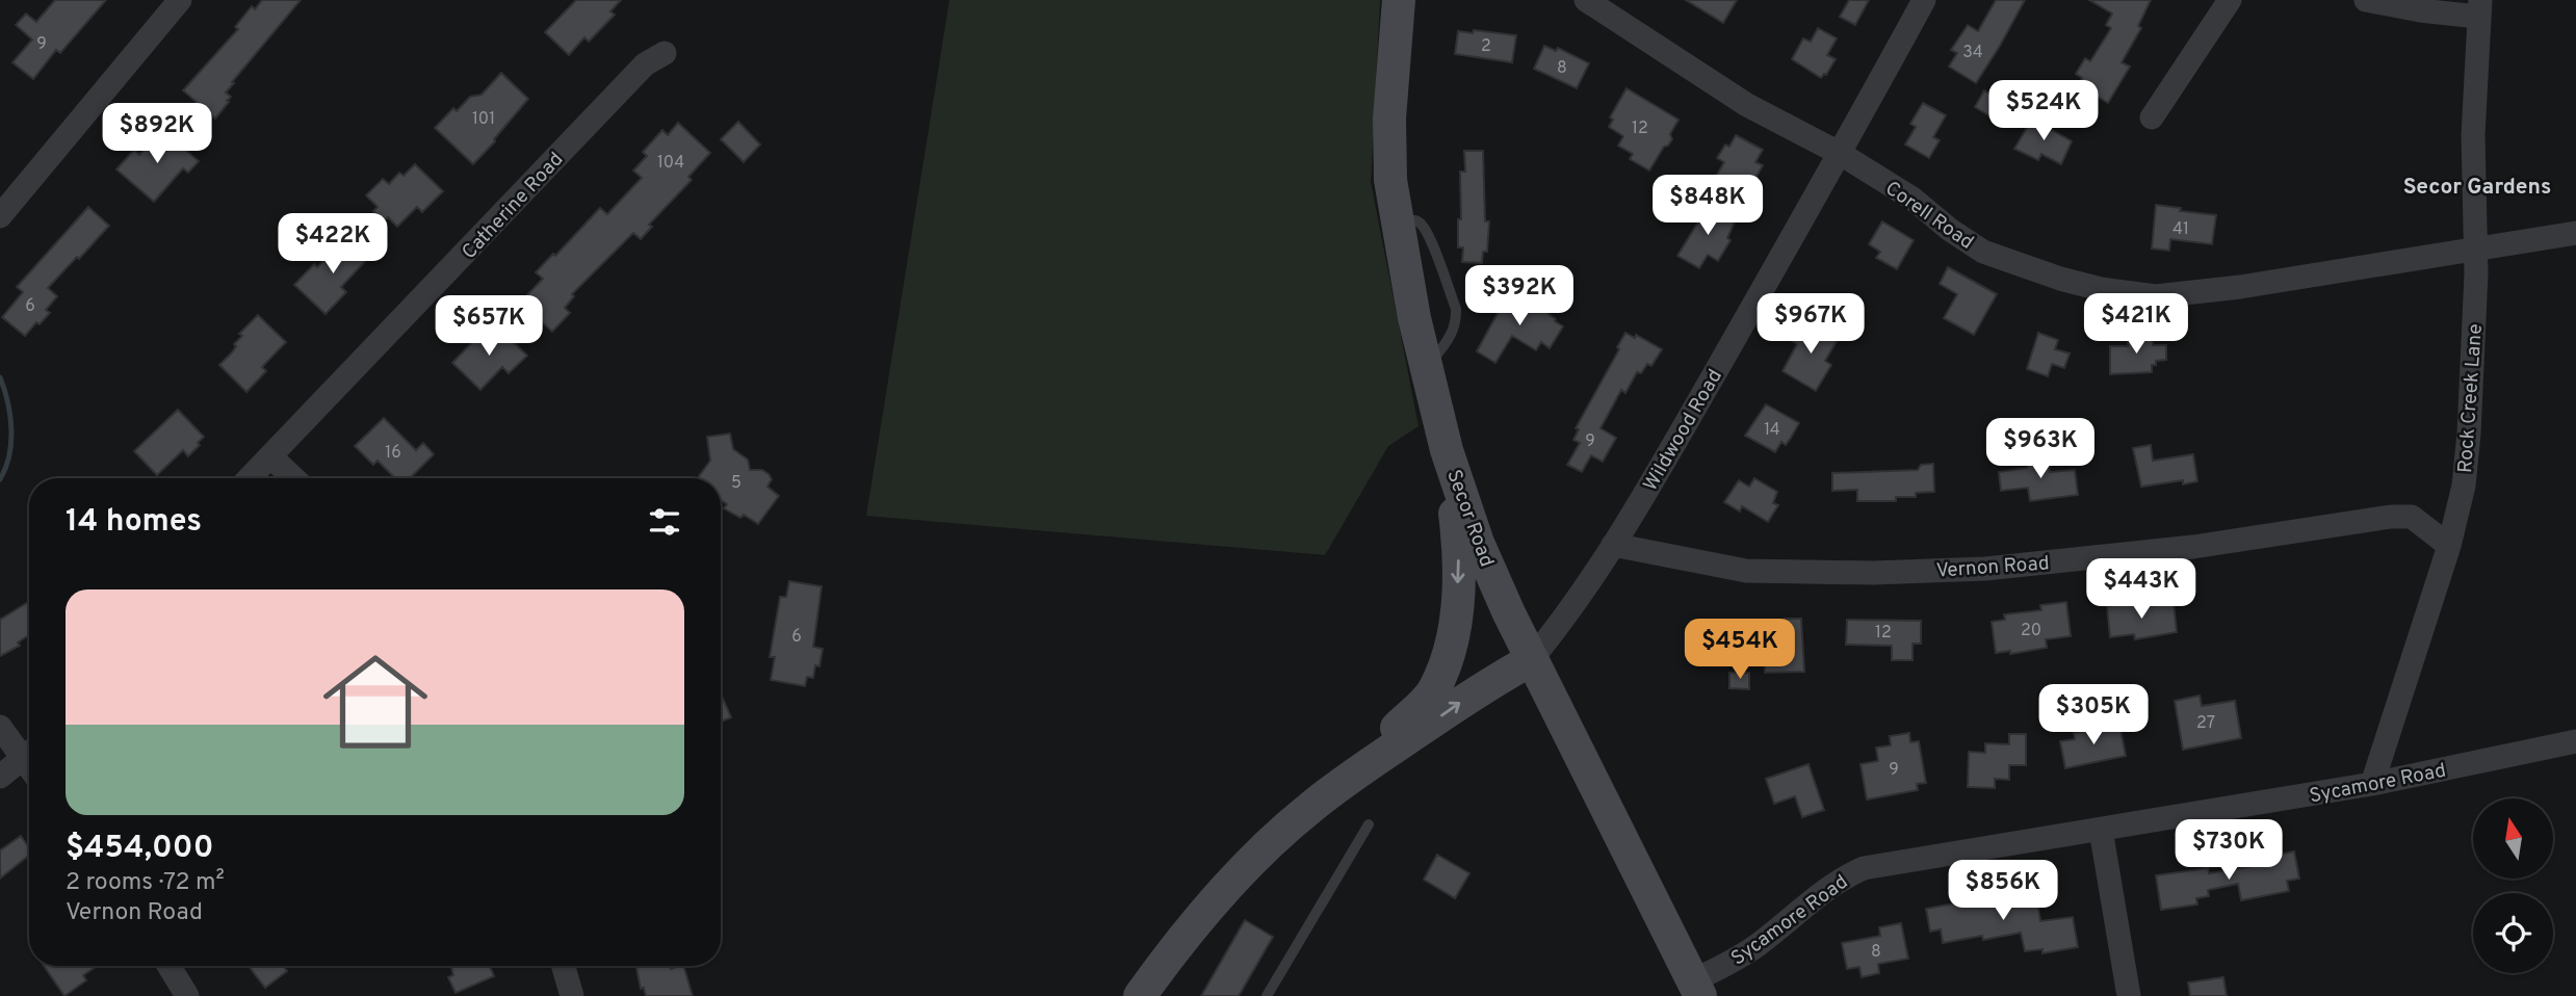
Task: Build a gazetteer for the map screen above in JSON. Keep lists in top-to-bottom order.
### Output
{
  "streets": {
    "main road": ["Secor Road"],
    "street": [
      "Catherine Road",
      "Corell Road",
      "Rock Creek Lane",
      "Wildwood Road",
      "Vernon Road",
      "Sycamore Road"
    ]
  },
  "crossings": [
    ["Corell Road", "Rock Creek Lane"],
    ["Corell Road", "Wildwood Road"],
    ["Rock Creek Lane", "Vernon Road"],
    ["Rock Creek Lane", "Sycamore Road"],
    ["Wildwood Road", "Secor Road"],
    ["Wildwood Road", "Vernon Road"],
    ["Secor Road", "Sycamore Road"]
  ],
  "districts": ["Secor Gardens"],
  "house_numbers": [
    "9",
    "2",
    "34",
    "8",
    "101",
    "12",
    "104",
    "41",
    "6",
    "14",
    "9",
    "16",
    "5",
    "20",
    "12",
    "6",
    "27",
    "9",
    "8"
  ],
  "north": "top",
  "page": {
    "price": [
      "$524K",
      "$892K",
      "$848K",
      "$422K",
      "$392K",
      "$967K",
      "$421K",
      "$657K",
      "$963K",
      "$443K",
      "$454K",
      "$305K",
      "$730K",
      "$856K"
    ],
    "heading": "14 homes",
    "list": [
      {
        "name": "$454,000",
        "note": "2 rooms · 72 m² · Vernon Road"
      }
    ]
  }
}
